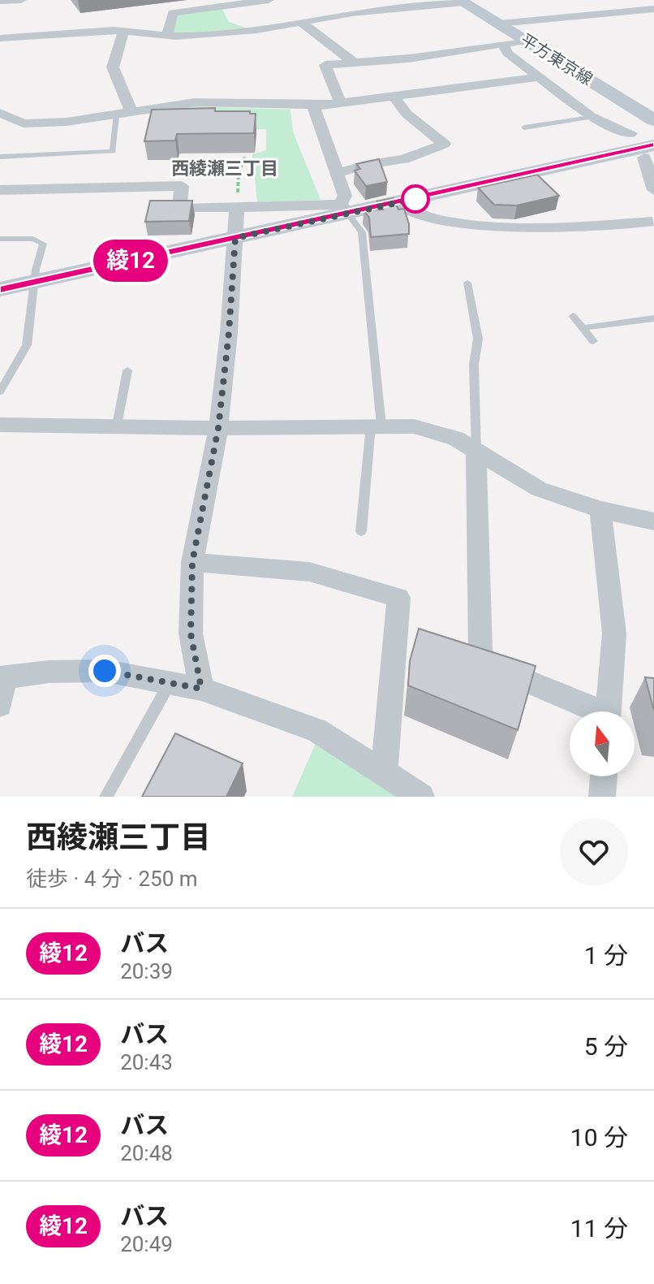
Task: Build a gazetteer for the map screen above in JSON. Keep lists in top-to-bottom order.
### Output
{
  "streets": {
    "main road": ["平方東京線"]
  },
  "districts": ["西綾瀬三丁目"],
  "lines": ["bus line 綾12"],
  "north": "top",
  "page": {
    "on_map": "綾12",
    "heading": ["西綾瀬三丁目", "徒歩 · 4 分 · 250 m"],
    "list": [
      {
        "mark": "綾12",
        "name": "バス",
        "note": "20:39",
        "value": "1 分"
      },
      {
        "mark": "綾12",
        "name": "バス",
        "note": "20:43",
        "value": "5 分"
      },
      {
        "mark": "綾12",
        "name": "バス",
        "note": "20:48",
        "value": "10 分"
      },
      {
        "mark": "綾12",
        "name": "バス",
        "note": "20:49",
        "value": "11 分"
      }
    ]
  }
}
